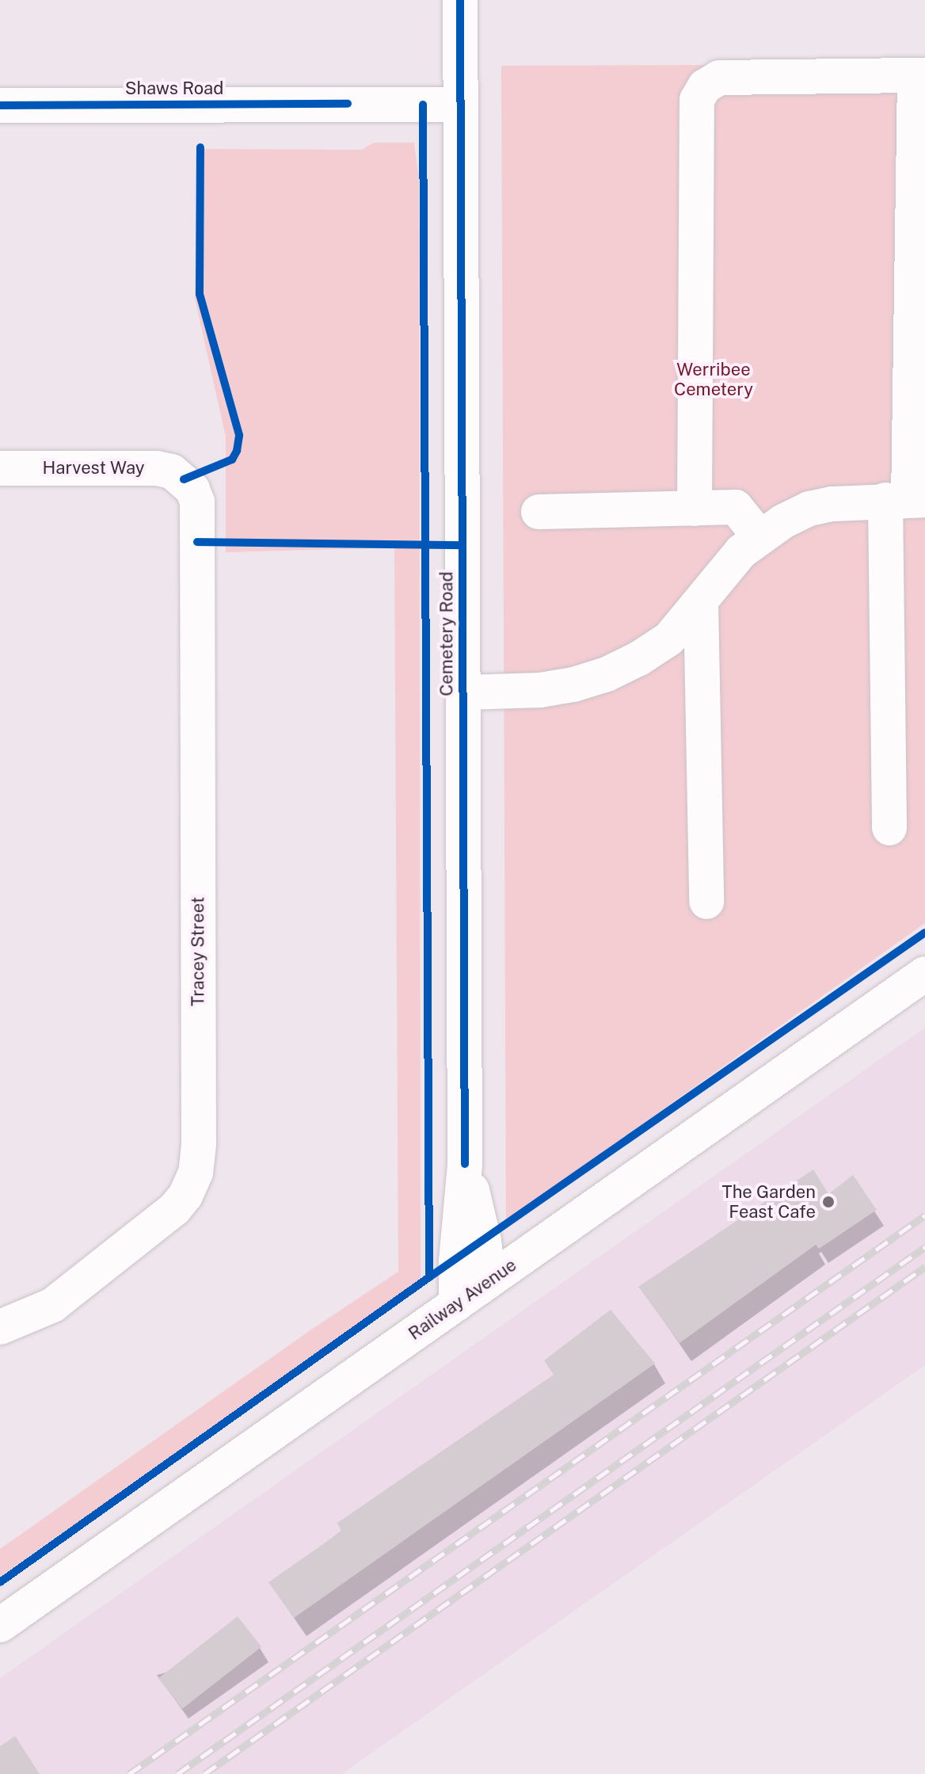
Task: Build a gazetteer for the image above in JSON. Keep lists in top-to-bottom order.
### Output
{
  "streets": {
    "street": [
      "Shaws Road",
      "Harvest Way",
      "Cemetery Road",
      "Tracey Street",
      "Railway Avenue"
    ]
  },
  "crossings": [
    ["Shaws Road", "Cemetery Road"],
    ["Harvest Way", "Tracey Street"],
    ["Cemetery Road", "Railway Avenue"]
  ],
  "parks": ["Werribee Cemetery"],
  "places": ["The Garden Feast Cafe"]
}
